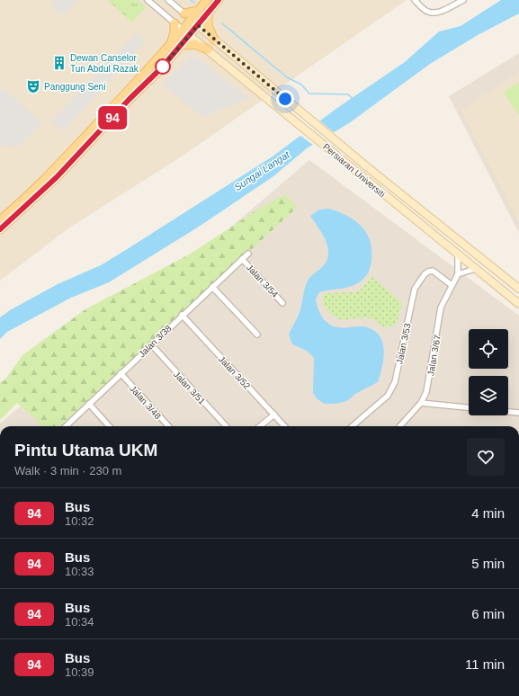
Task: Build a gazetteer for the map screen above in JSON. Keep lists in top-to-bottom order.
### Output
{
  "streets": {
    "main road": ["Persiaran Universiti"],
    "street": [
      "Jalan 3/54",
      "Jalan 3/38",
      "Jalan 3/53",
      "Jalan 3/67",
      "Jalan 3/52",
      "Jalan 3/51",
      "Jalan 3/48"
    ]
  },
  "crossings": [
    ["Jalan 3/54", "Jalan 3/38"],
    ["Jalan 3/38", "Jalan 3/52"],
    ["Jalan 3/38", "Jalan 3/51"],
    ["Jalan 3/38", "Jalan 3/48"],
    ["Jalan 3/53", "Jalan 3/67"]
  ],
  "water": ["Sungai Langat"],
  "places": {
    "building": ["Dewan Canselor Tun Abdul Razak"],
    "theatre": ["Panggung Seni"]
  },
  "lines": ["bus line 94"],
  "page": {
    "on_map": "94",
    "heading": ["Pintu Utama UKM", "Walk · 3 min · 230 m"],
    "list": [
      {
        "mark": "94",
        "name": "Bus",
        "note": "10:32",
        "value": "4 min"
      },
      {
        "mark": "94",
        "name": "Bus",
        "note": "10:33",
        "value": "5 min"
      },
      {
        "mark": "94",
        "name": "Bus",
        "note": "10:34",
        "value": "6 min"
      },
      {
        "mark": "94",
        "name": "Bus",
        "note": "10:39",
        "value": "11 min"
      }
    ]
  }
}
